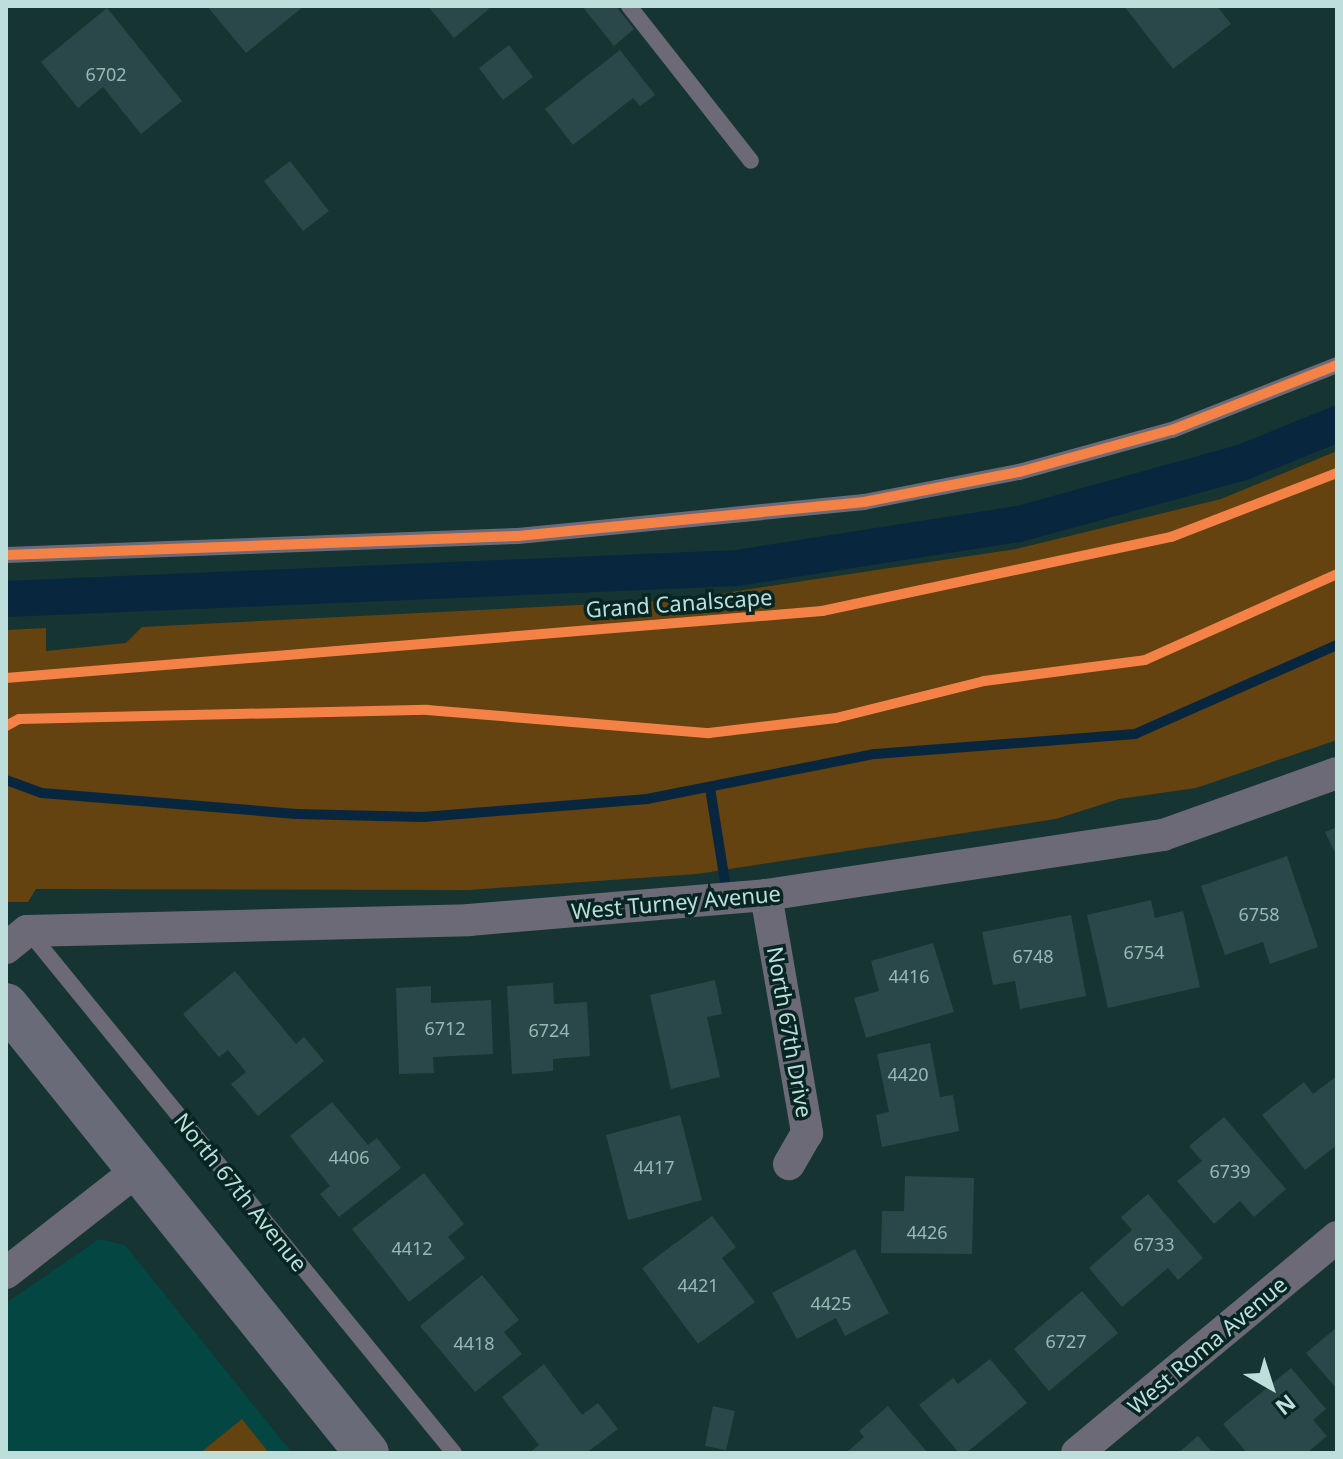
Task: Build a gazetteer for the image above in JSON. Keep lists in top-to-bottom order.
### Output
{
  "streets": {
    "street": ["West Turney Avenue", "North 67th Drive", "West Roma Avenue"],
    "lane": ["North 67th Avenue"],
    "cycle path": ["Grand Canalscape"]
  },
  "crossings": [
    ["West Turney Avenue", "North 67th Drive"],
    ["West Turney Avenue", "North 67th Avenue"]
  ],
  "house_numbers": [
    "6702",
    "6758",
    "6754",
    "6748",
    "4416",
    "6712",
    "6724",
    "4420",
    "4406",
    "4417",
    "6739",
    "4426",
    "6733",
    "4412",
    "4421",
    "4425",
    "6727",
    "4418"
  ],
  "north": "bottom right"
}
